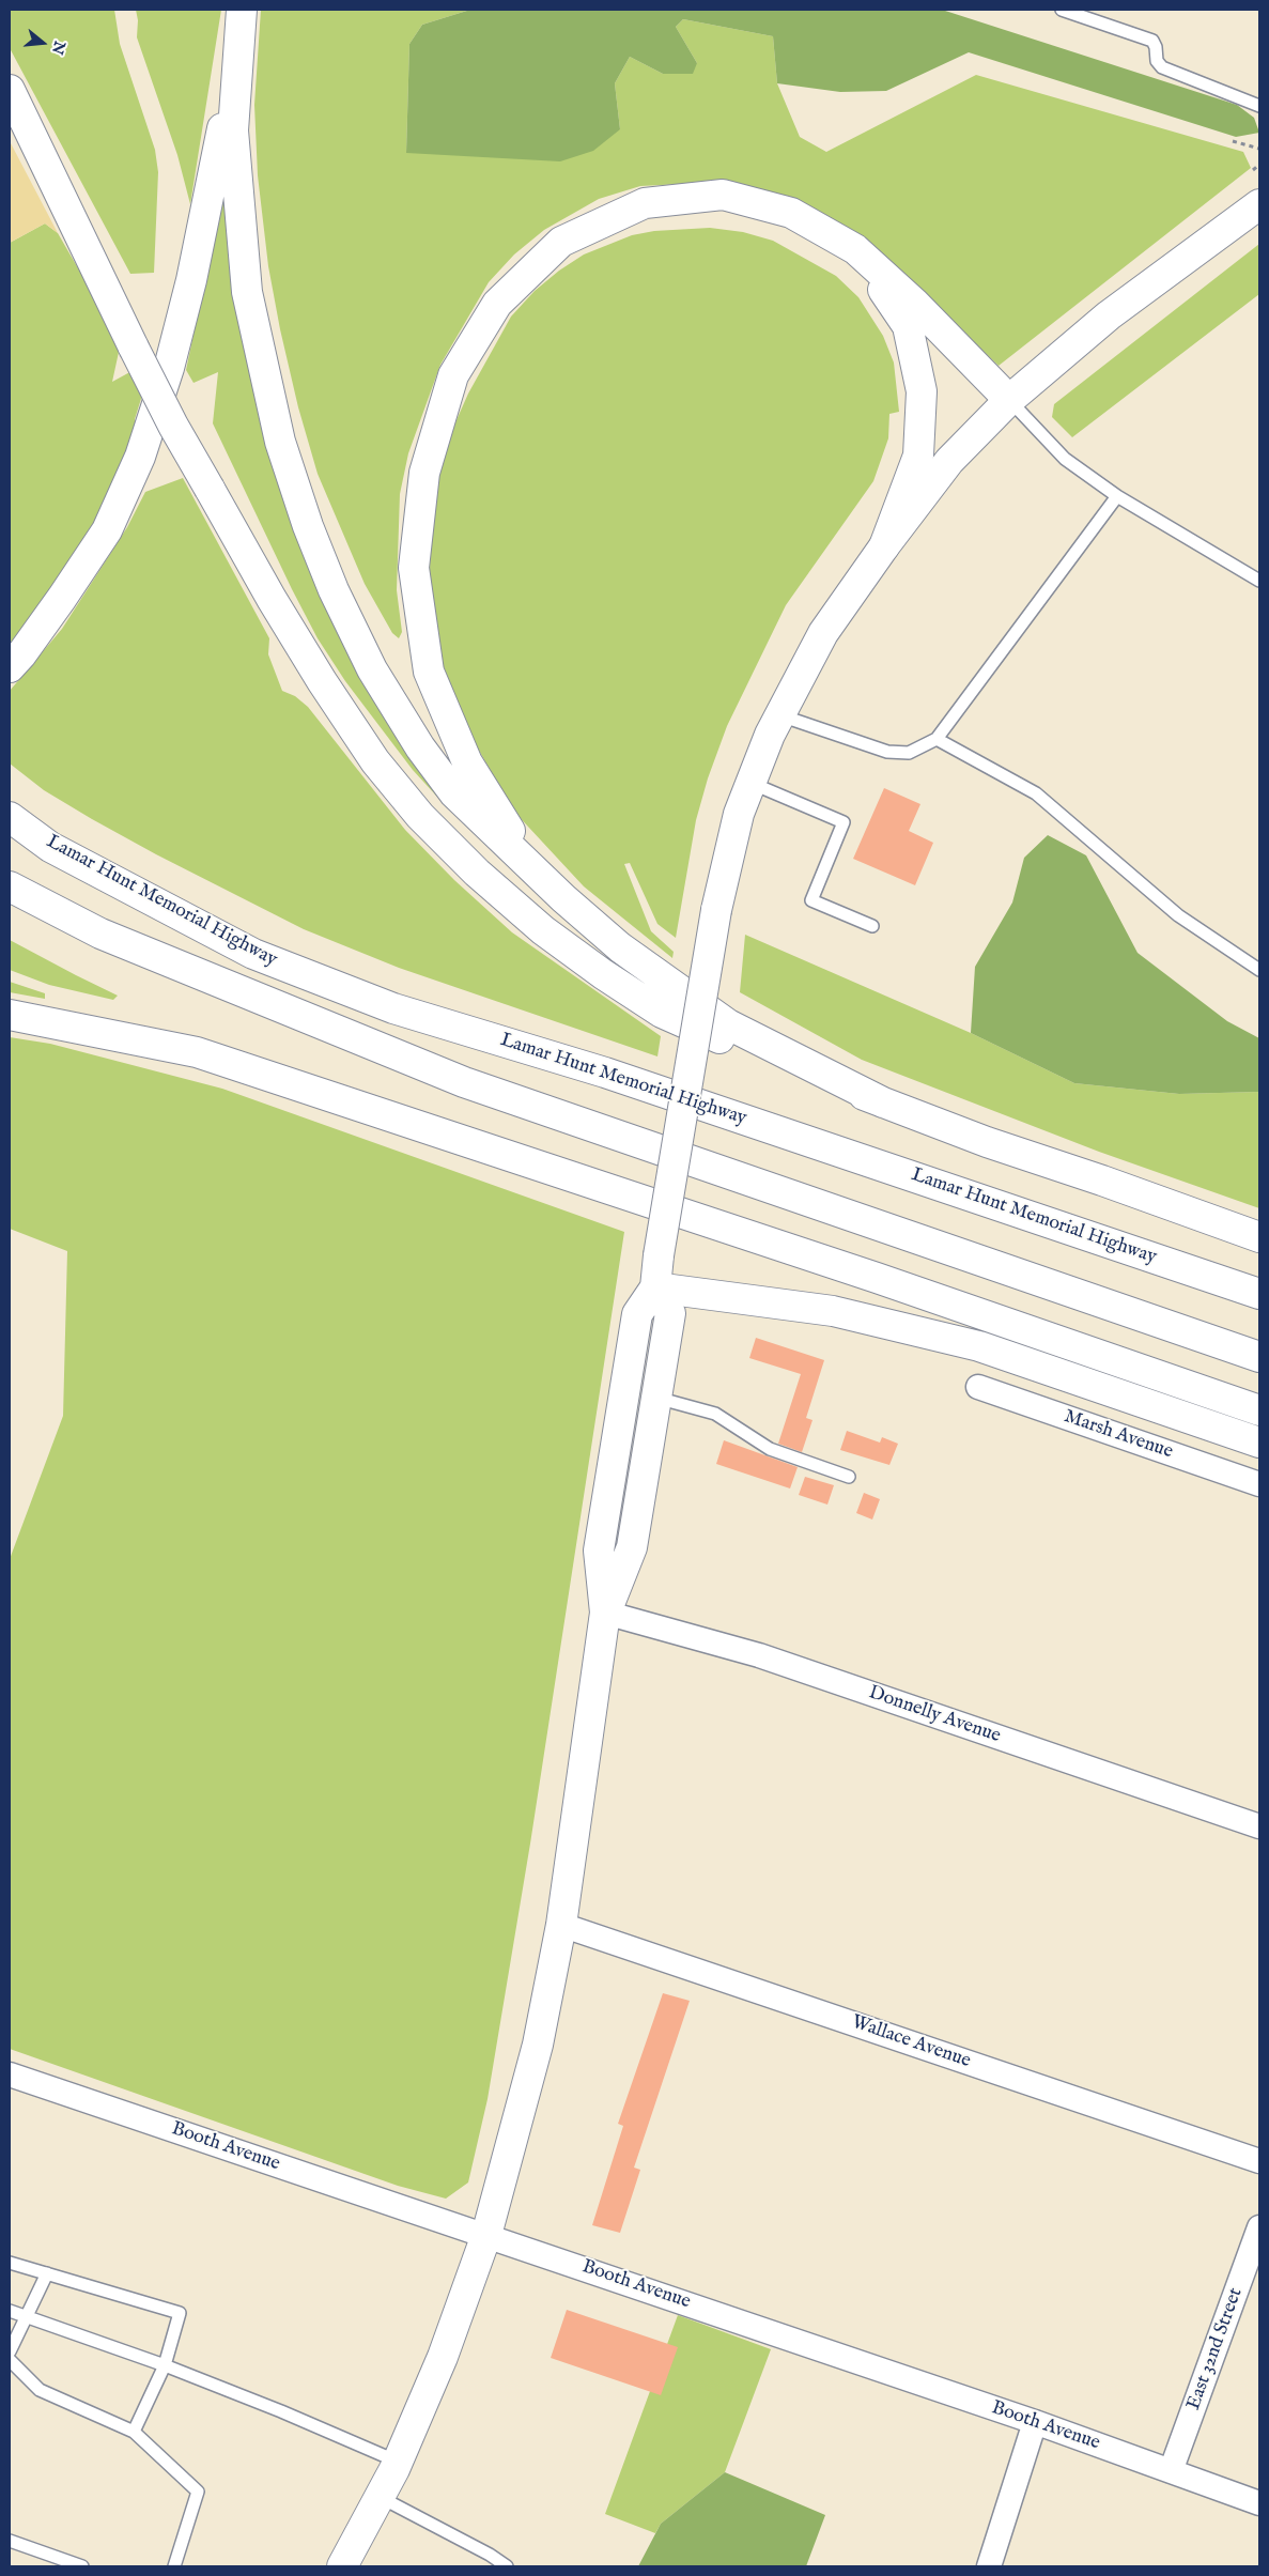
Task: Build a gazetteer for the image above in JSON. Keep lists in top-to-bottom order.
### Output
{
  "streets": {
    "main road": ["Lamar Hunt Memorial Highway"],
    "street": [
      "Marsh Avenue",
      "Donnelly Avenue",
      "Wallace Avenue",
      "Booth Avenue",
      "East 32nd Street"
    ]
  },
  "crossings": [
    ["Booth Avenue", "East 32nd Street"]
  ],
  "north": "right"
}
